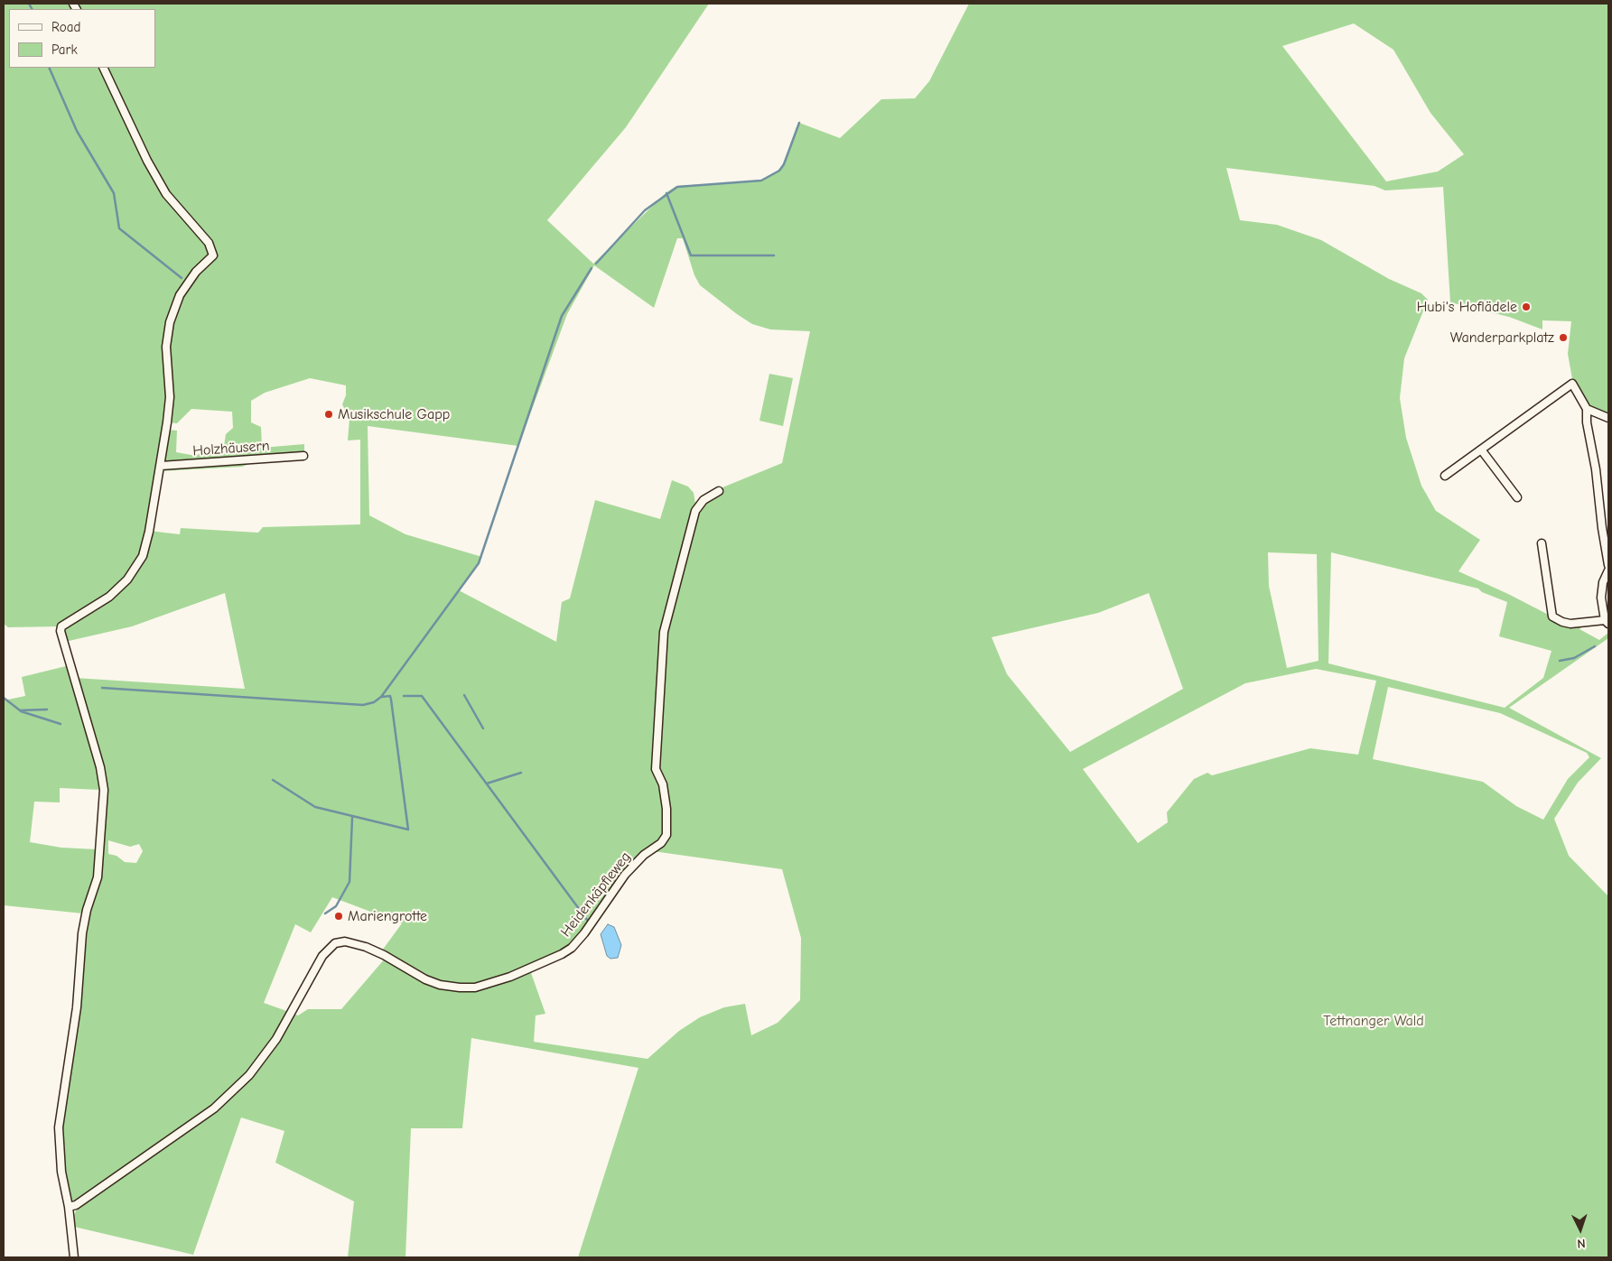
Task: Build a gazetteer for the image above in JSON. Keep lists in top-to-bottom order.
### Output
{
  "streets": {
    "street": ["Holzhäusern", "Heidenkäpfleweg"]
  },
  "parks": ["Tettnanger Wald"],
  "places": [
    "Hubi's Hoflädele",
    "Wanderparkplatz",
    "Musikschule Gapp",
    "Mariengrotte"
  ],
  "legend": ["Road", "Park"],
  "north": "bottom"
}
